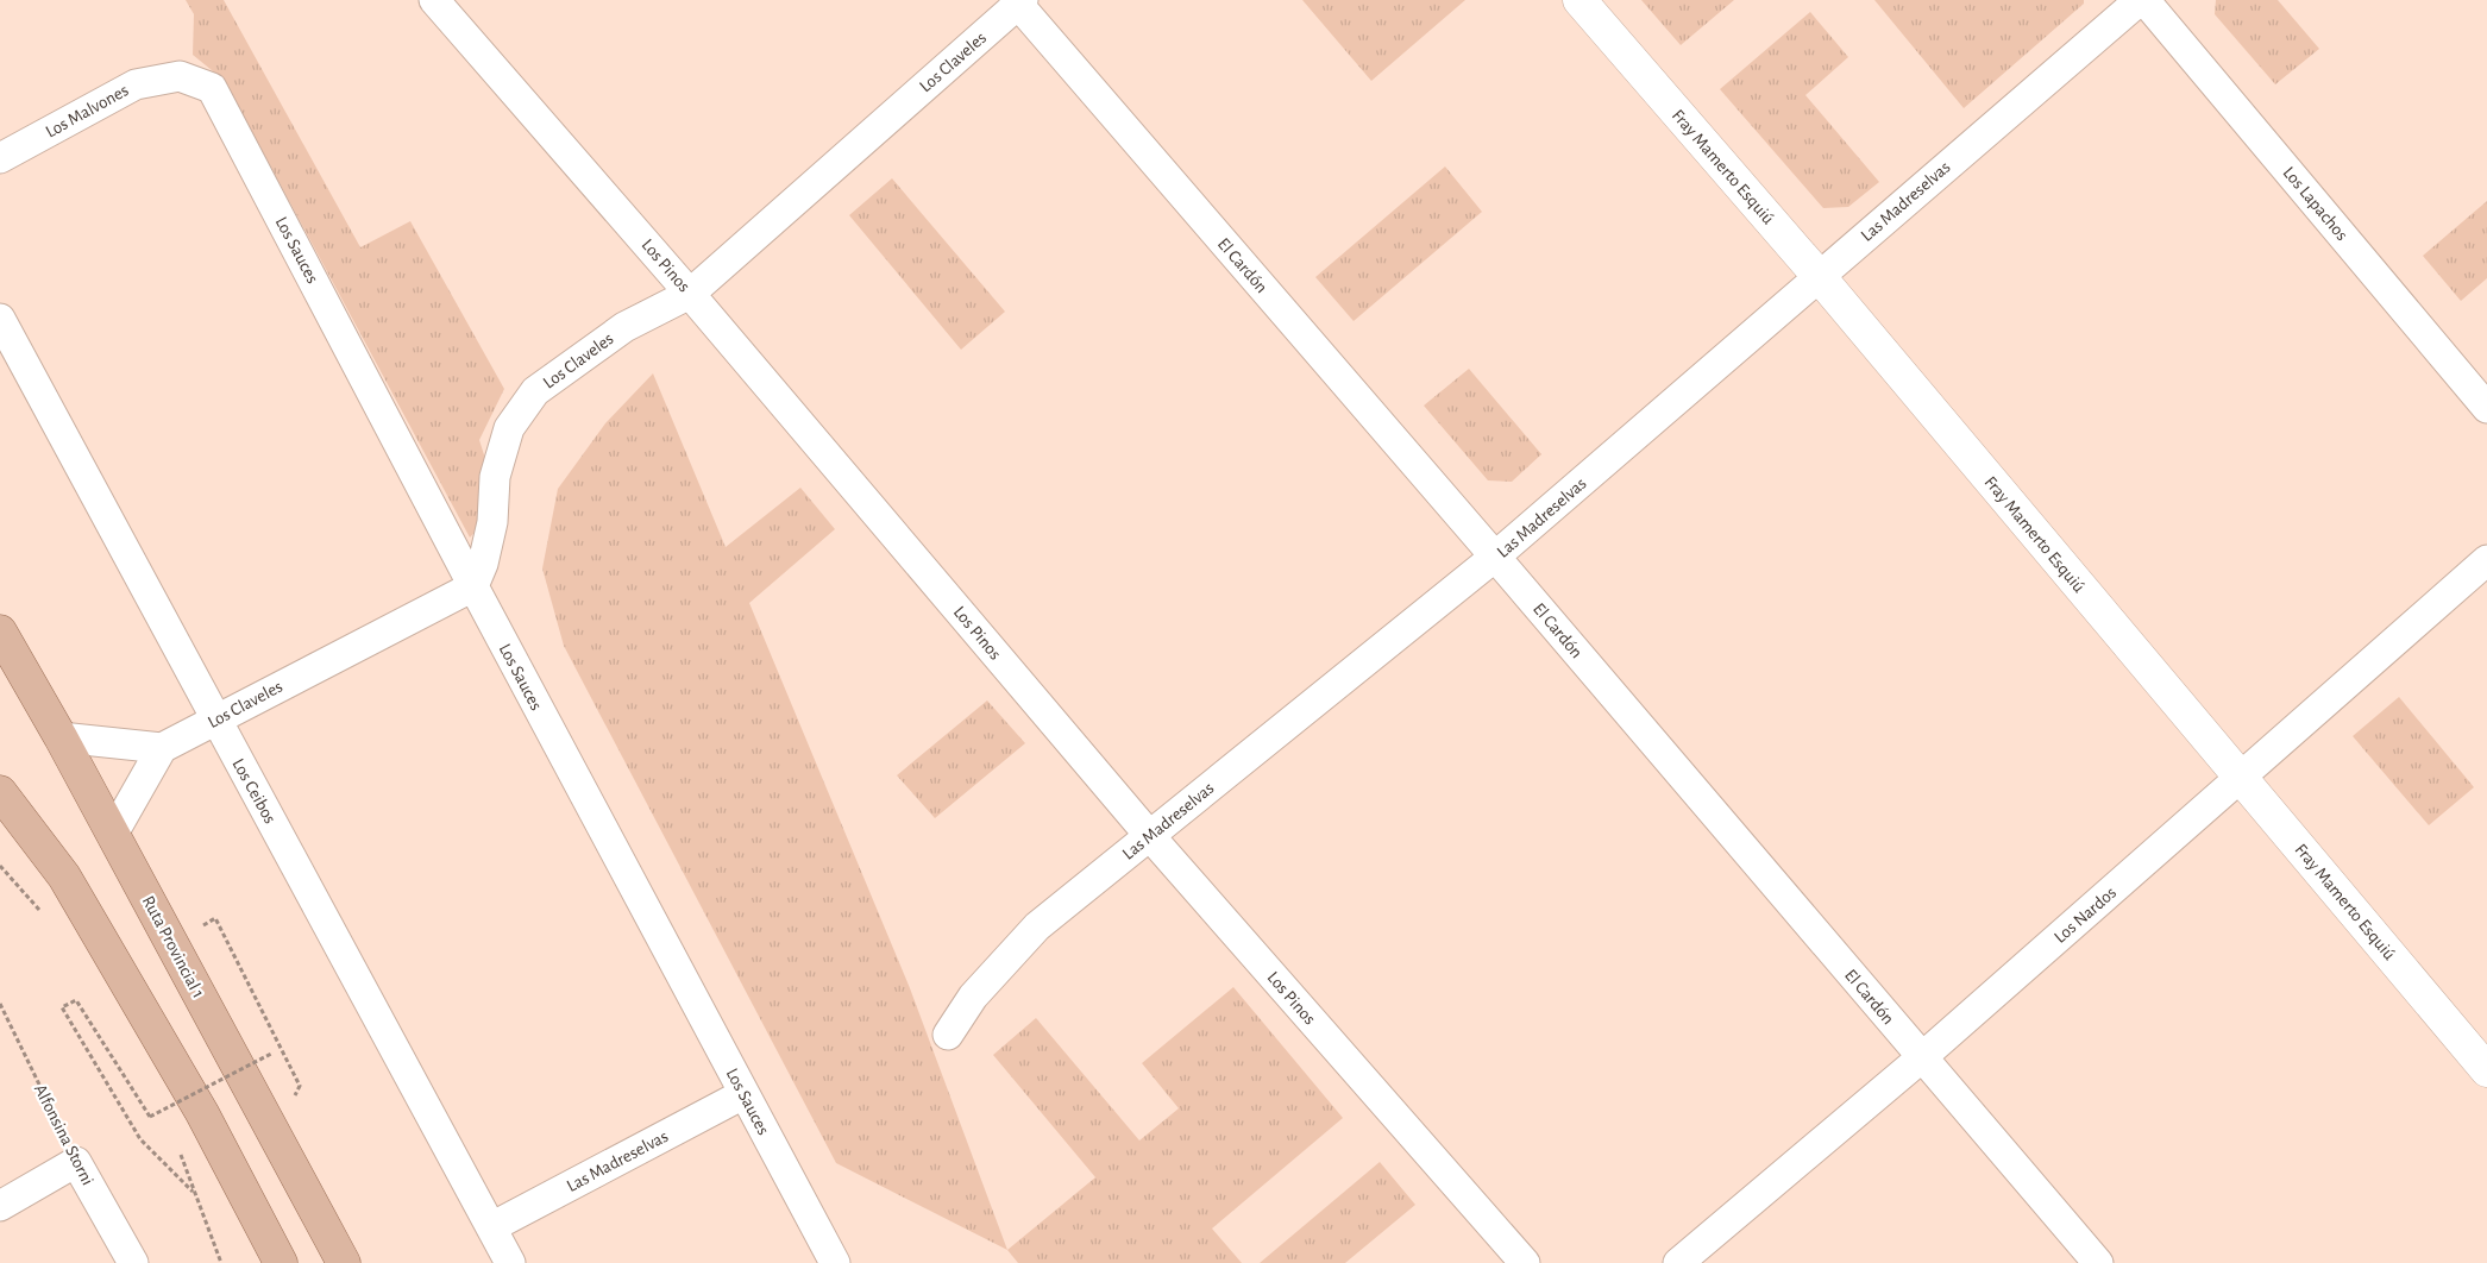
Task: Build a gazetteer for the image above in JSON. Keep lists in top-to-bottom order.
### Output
{
  "streets": {
    "main road": ["Ruta Provincial 1"],
    "street": [
      "Los Claveles",
      "Los Malvones",
      "Fray Mamerto Esquiú",
      "Las Madreselvas",
      "Los Lapachos",
      "Los Sauces",
      "Los Pinos",
      "El Cardón",
      "Los Ceibos",
      "Los Nardos",
      "Alfonsina Storni"
    ]
  },
  "crossings": [
    ["Los Claveles", "Los Sauces"],
    ["Los Claveles", "Los Pinos"],
    ["Los Claveles", "El Cardón"],
    ["Los Claveles", "Los Ceibos"],
    ["Los Malvones", "Los Sauces"],
    ["Fray Mamerto Esquiú", "Las Madreselvas"],
    ["Fray Mamerto Esquiú", "Los Nardos"],
    ["Las Madreselvas", "Los Sauces"],
    ["Las Madreselvas", "Los Pinos"],
    ["Las Madreselvas", "El Cardón"],
    ["Las Madreselvas", "Los Ceibos"],
    ["El Cardón", "Los Nardos"]
  ]
}
